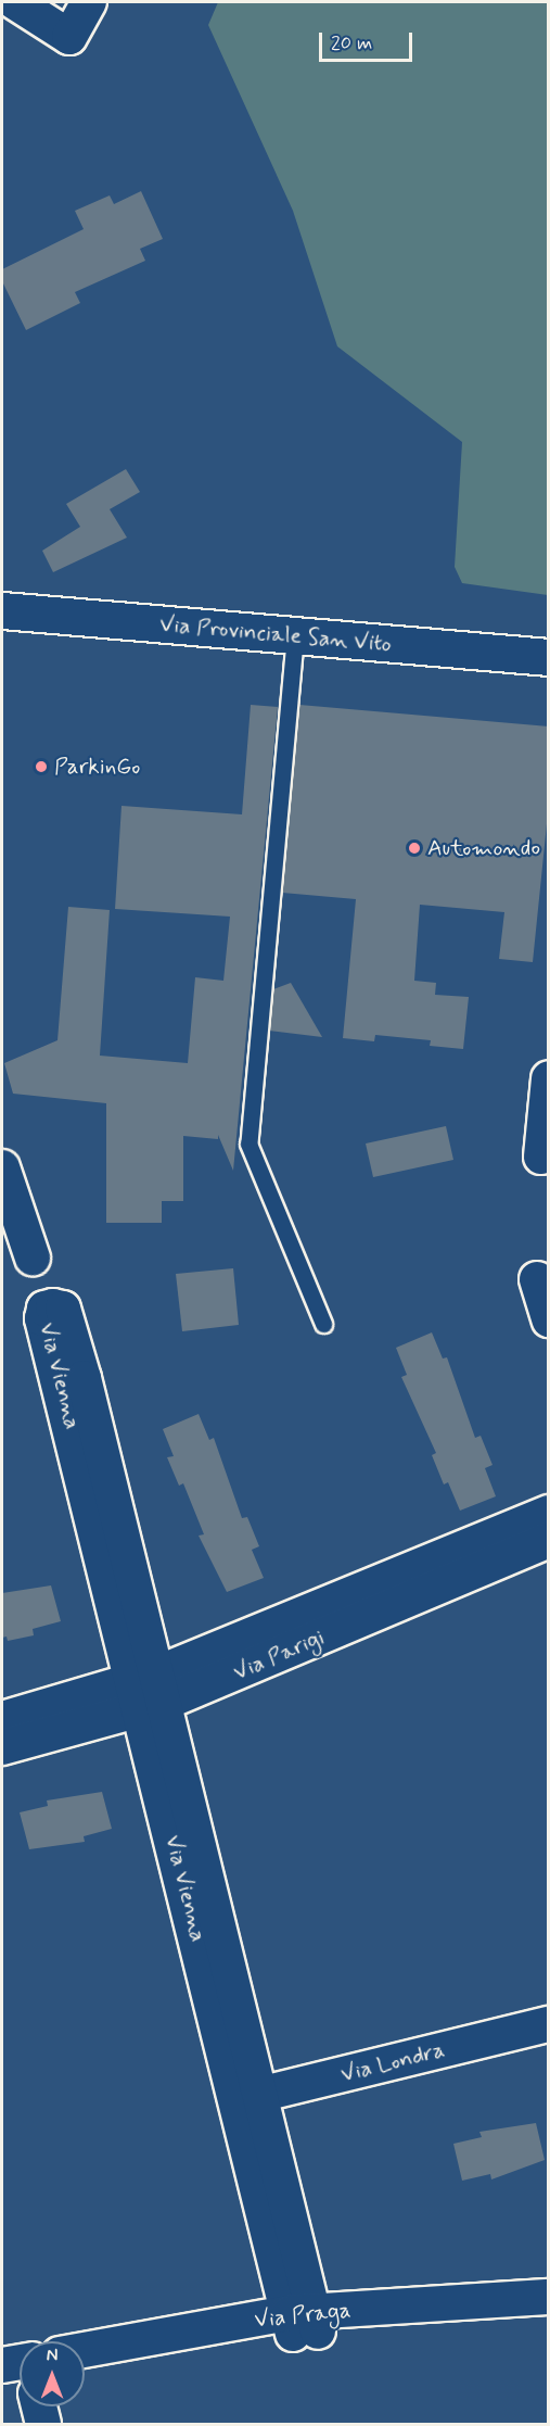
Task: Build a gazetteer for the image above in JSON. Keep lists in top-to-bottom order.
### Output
{
  "streets": {
    "main road": ["Via Provinciale San Vito"],
    "street": [
      "Via Vienna",
      "Via Parigi",
      "Via Londra",
      "Via Praga"
    ]
  },
  "crossings": [
    ["Via Vienna", "Via Parigi"],
    ["Via Vienna", "Via Londra"],
    ["Via Vienna", "Via Praga"]
  ],
  "places": ["ParkinGo", "Automondo"],
  "scale_bar": "20 m",
  "north": "top"
}
